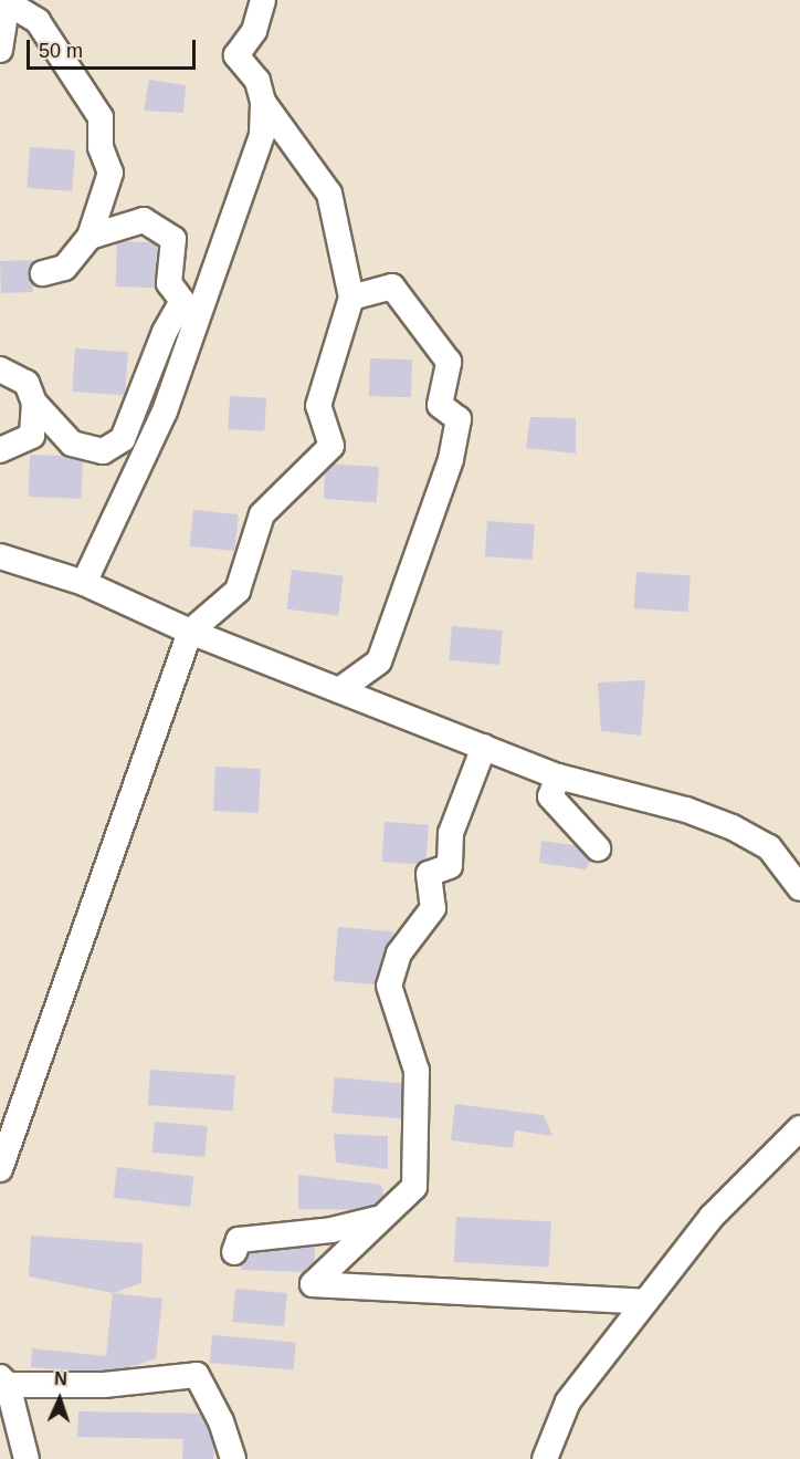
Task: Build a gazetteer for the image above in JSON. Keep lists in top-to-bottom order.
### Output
{
  "scale_bar": "50 m",
  "north": "top"
}
